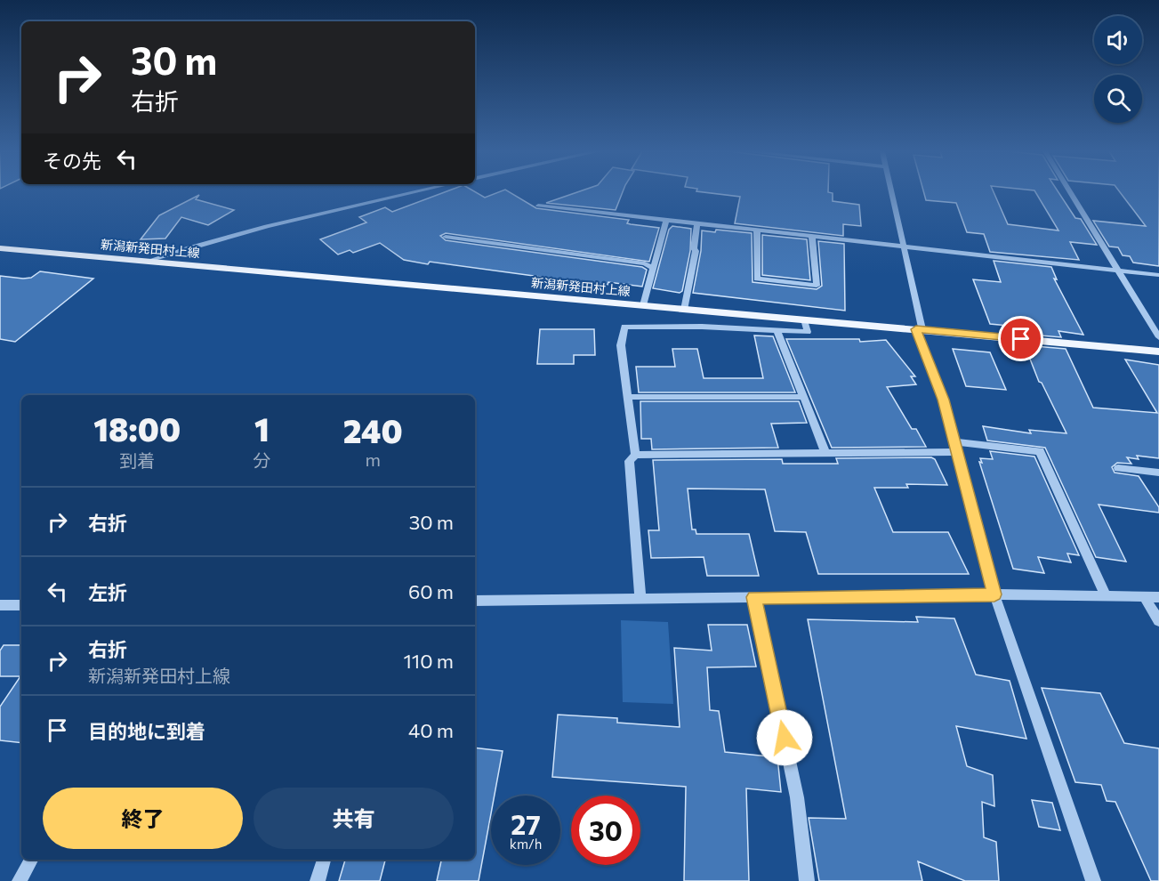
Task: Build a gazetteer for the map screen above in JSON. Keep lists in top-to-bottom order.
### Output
{
  "streets": {
    "main road": ["新潟新発田村上線"]
  },
  "page": {
    "turn": ["30 m", "右折"],
    "then": "その先",
    "eta": [
      "18:00",
      "到着",
      "1",
      "分",
      "240",
      "m"
    ],
    "list": [
      {
        "name": "右折",
        "value": "30 m"
      },
      {
        "name": "左折",
        "value": "60 m"
      },
      {
        "name": "右折",
        "note": "新潟新発田村上線",
        "value": "110 m"
      },
      {
        "name": "目的地に到着",
        "value": "40 m"
      }
    ],
    "buttons": ["終了", "共有"],
    "speed": "27 km/h",
    "limit": "30"
  }
}
